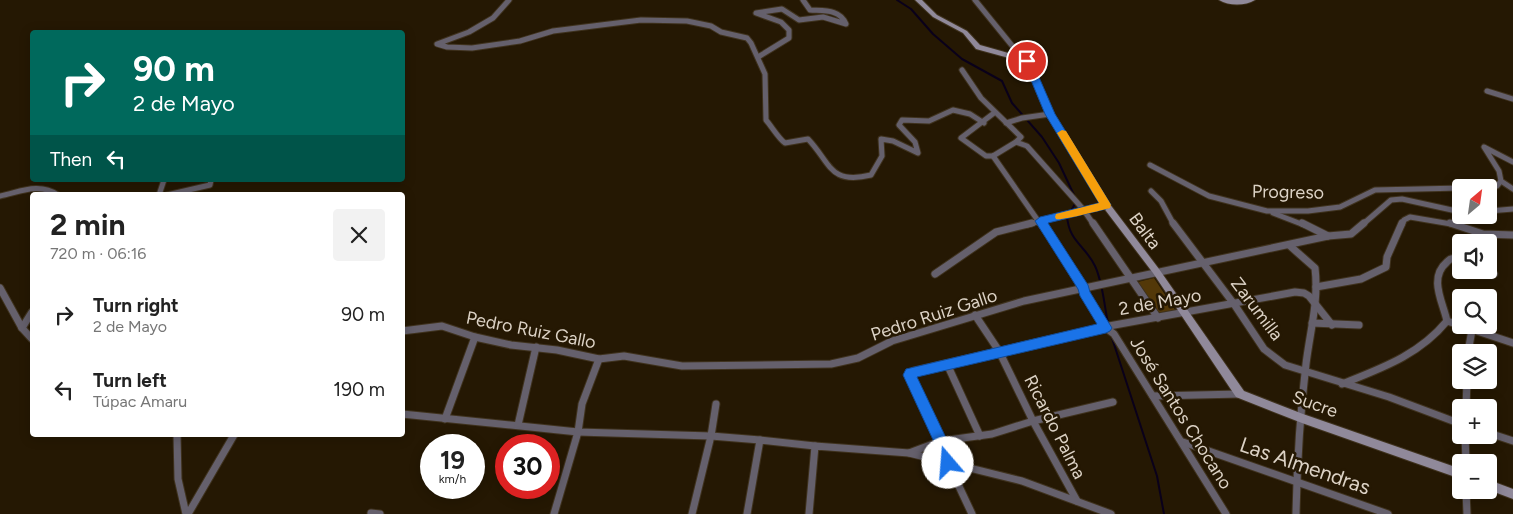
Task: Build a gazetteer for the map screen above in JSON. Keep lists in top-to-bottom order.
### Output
{
  "streets": {
    "street": [
      "Progreso",
      "Balta",
      "2 de Mayo",
      "Zarumilla",
      "Pedro Ruiz Gallo",
      "Sucre",
      "José Santos Chocano",
      "Ricardo Palma",
      "Las Almendras"
    ]
  },
  "crossings": [
    ["Balta", "2 de Mayo"],
    ["Balta", "Pedro Ruiz Gallo"],
    ["Balta", "Sucre"],
    ["2 de Mayo", "Zarumilla"],
    ["2 de Mayo", "José Santos Chocano"],
    ["2 de Mayo", "Ricardo Palma"],
    ["Zarumilla", "Pedro Ruiz Gallo"],
    ["Pedro Ruiz Gallo", "José Santos Chocano"],
    ["Pedro Ruiz Gallo", "Ricardo Palma"],
    ["Sucre", "José Santos Chocano"],
    ["José Santos Chocano", "Las Almendras"]
  ],
  "north": "top right",
  "page": {
    "turn": ["90 m", "2 de Mayo"],
    "then": "Then",
    "map_buttons": ["+", "−"],
    "heading": ["2 min", "720 m · 06:16"],
    "list": [
      {
        "name": "Turn right",
        "note": "2 de Mayo",
        "value": "90 m"
      },
      {
        "name": "Turn left",
        "note": "Túpac Amaru",
        "value": "190 m"
      }
    ],
    "speed": "19 km/h",
    "limit": "30"
  }
}
